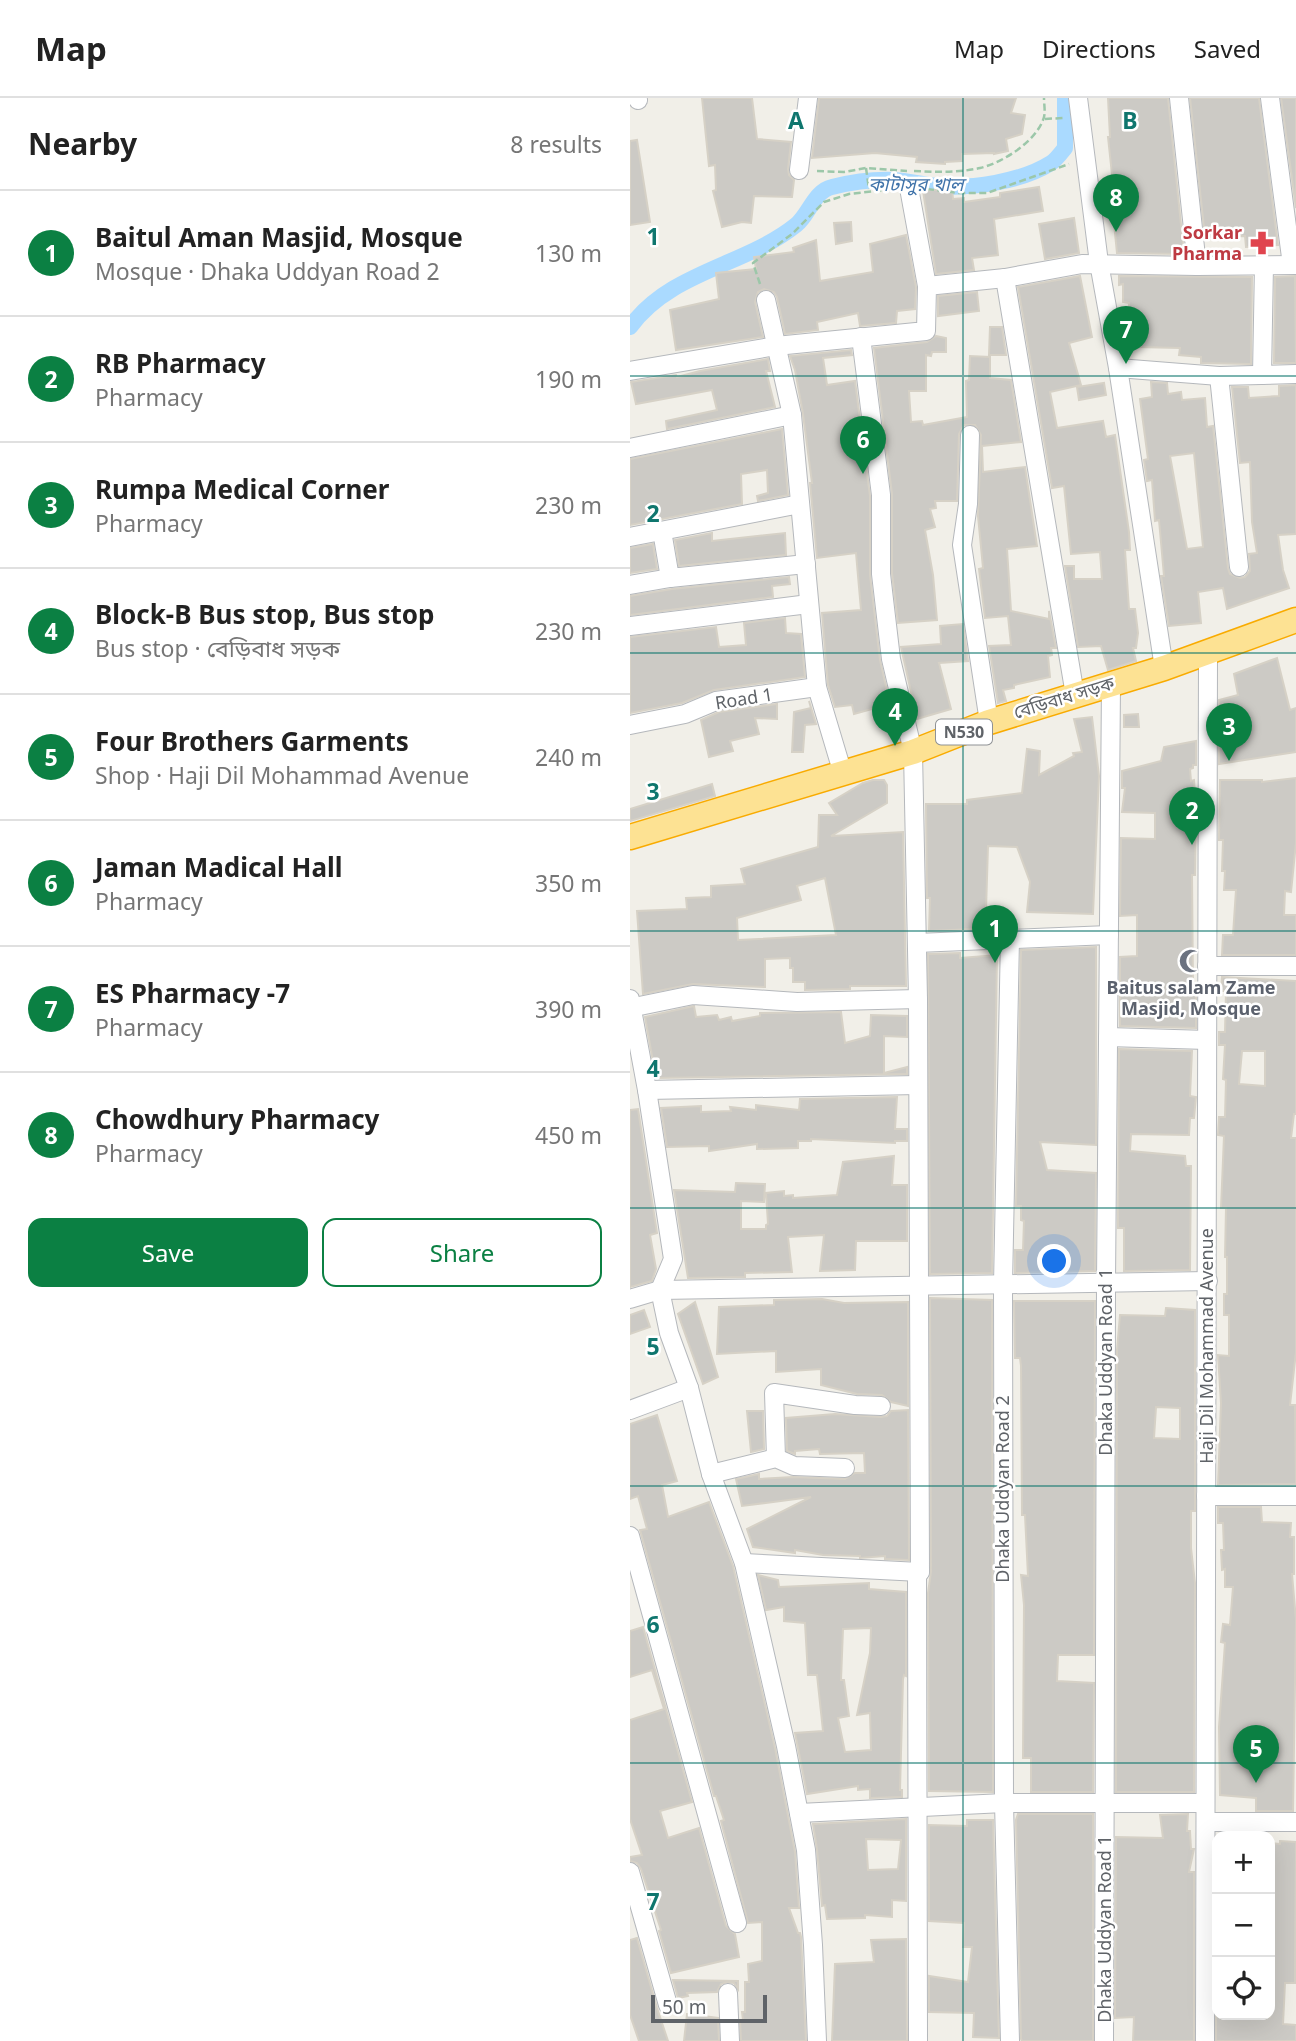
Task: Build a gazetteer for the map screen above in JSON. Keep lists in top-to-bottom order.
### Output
{
  "streets": {
    "highway": ["বেড়িবাধ সড়ক", "N530"],
    "street": [
      "Road 1",
      "Haji Dil Mohammad Avenue",
      "Dhaka Uddyan Road 1",
      "Dhaka Uddyan Road 2"
    ]
  },
  "crossings": [
    ["বেড়িবাধ সড়ক", "Haji Dil Mohammad Avenue"],
    ["বেড়িবাধ সড়ক", "Dhaka Uddyan Road 1"]
  ],
  "water": ["কাটাসুর খাল"],
  "places": {
    "pharmacy": ["Sorkar Pharma"],
    "mosque": ["Baitus salam Zame Masjid, Mosque"]
  },
  "scale_bar": "50 m",
  "page": {
    "header": "Map",
    "nav": ["Map", "Directions", "Saved"],
    "heading": ["Nearby", "8 results"],
    "pins": [
      "8",
      "7",
      "6",
      "4",
      "3",
      "2",
      "1",
      "5"
    ],
    "list": [
      {
        "mark": "1",
        "name": "Baitul Aman Masjid, Mosque",
        "note": "Mosque · Dhaka Uddyan Road 2",
        "value": "130 m"
      },
      {
        "mark": "2",
        "name": "RB Pharmacy",
        "note": "Pharmacy",
        "value": "190 m"
      },
      {
        "mark": "3",
        "name": "Rumpa Medical Corner",
        "note": "Pharmacy",
        "value": "230 m"
      },
      {
        "mark": "4",
        "name": "Block-B Bus stop, Bus stop",
        "note": "Bus stop · বেড়িবাধ সড়ক",
        "value": "230 m"
      },
      {
        "mark": "5",
        "name": "Four Brothers Garments",
        "note": "Shop · Haji Dil Mohammad Avenue",
        "value": "240 m"
      },
      {
        "mark": "6",
        "name": "Jaman Madical Hall",
        "note": "Pharmacy",
        "value": "350 m"
      },
      {
        "mark": "7",
        "name": "ES Pharmacy -7",
        "note": "Pharmacy",
        "value": "390 m"
      },
      {
        "mark": "8",
        "name": "Chowdhury Pharmacy",
        "note": "Pharmacy",
        "value": "450 m"
      }
    ],
    "buttons": ["Save", "Share"],
    "map_buttons": ["+", "−"],
    "scale": "50 m"
  },
  "grid": {
    "columns": ["A", "B"],
    "rows": [
      "1",
      "2",
      "3",
      "4",
      "5",
      "6",
      "7"
    ]
  }
}
